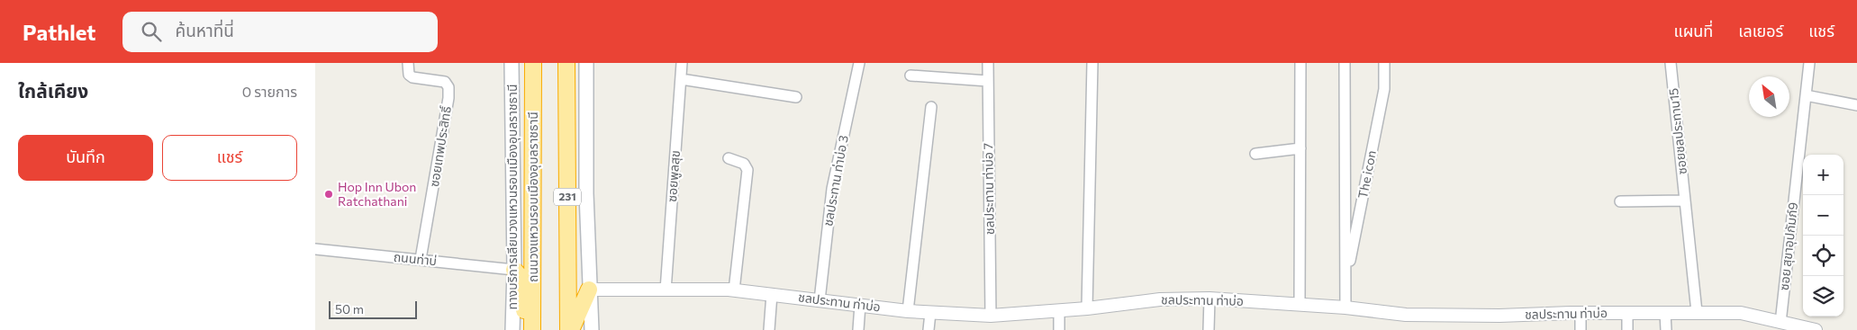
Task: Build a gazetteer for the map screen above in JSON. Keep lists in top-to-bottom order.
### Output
{
  "streets": {
    "highway": ["ถนนวงแหวนรอบเมืองอุบลราชธานี", "231"],
    "main road": ["ทางบริการเลียบวงแหวนรอบเมืองอุบลราชธานี"],
    "street": [
      "ซอยชลประทาน15",
      "ซอยเทพประสิทธิ์",
      "The icon",
      "ซอยพูลสุข",
      "ชลประทาน ท่าบ่อ 3",
      "ชลประทาน ท่าบ่อ 7",
      "ซอย สุขาอุปกัมภ์9",
      "ถนนท่าบ่",
      "ชลประทาน ท่าบ่อ"
    ]
  },
  "crossings": [
    ["ซอยชลประทาน15", "ชลประทาน ท่าบ่อ"],
    ["ซอยเทพประสิทธิ์", "ถนนท่าบ่"],
    ["The icon", "ชลประทาน ท่าบ่อ"],
    ["ซอยพูลสุข", "ชลประทาน ท่าบ่อ"],
    ["ชลประทาน ท่าบ่อ 3", "ชลประทาน ท่าบ่อ"],
    ["ชลประทาน ท่าบ่อ 7", "ชลประทาน ท่าบ่อ"],
    ["ทางบริการเลียบวงแหวนรอบเมืองอุบลราชธานี", "ถนนท่าบ่"],
    ["ซอย สุขาอุปกัมภ์9", "ชลประทาน ท่าบ่อ"]
  ],
  "places": ["Hop Inn Ubon Ratchathani"],
  "scale_bar": "50 m",
  "north": "top left",
  "page": {
    "header": "Pathlet",
    "search": "ค้นหาที่นี่",
    "nav": ["แผนที่", "เลเยอร์", "แชร์"],
    "heading": ["ใกล้เคียง", "0 รายการ"],
    "buttons": ["บันทึก", "แชร์"],
    "map_buttons": ["+", "−"],
    "scale": "50 m"
  }
}
